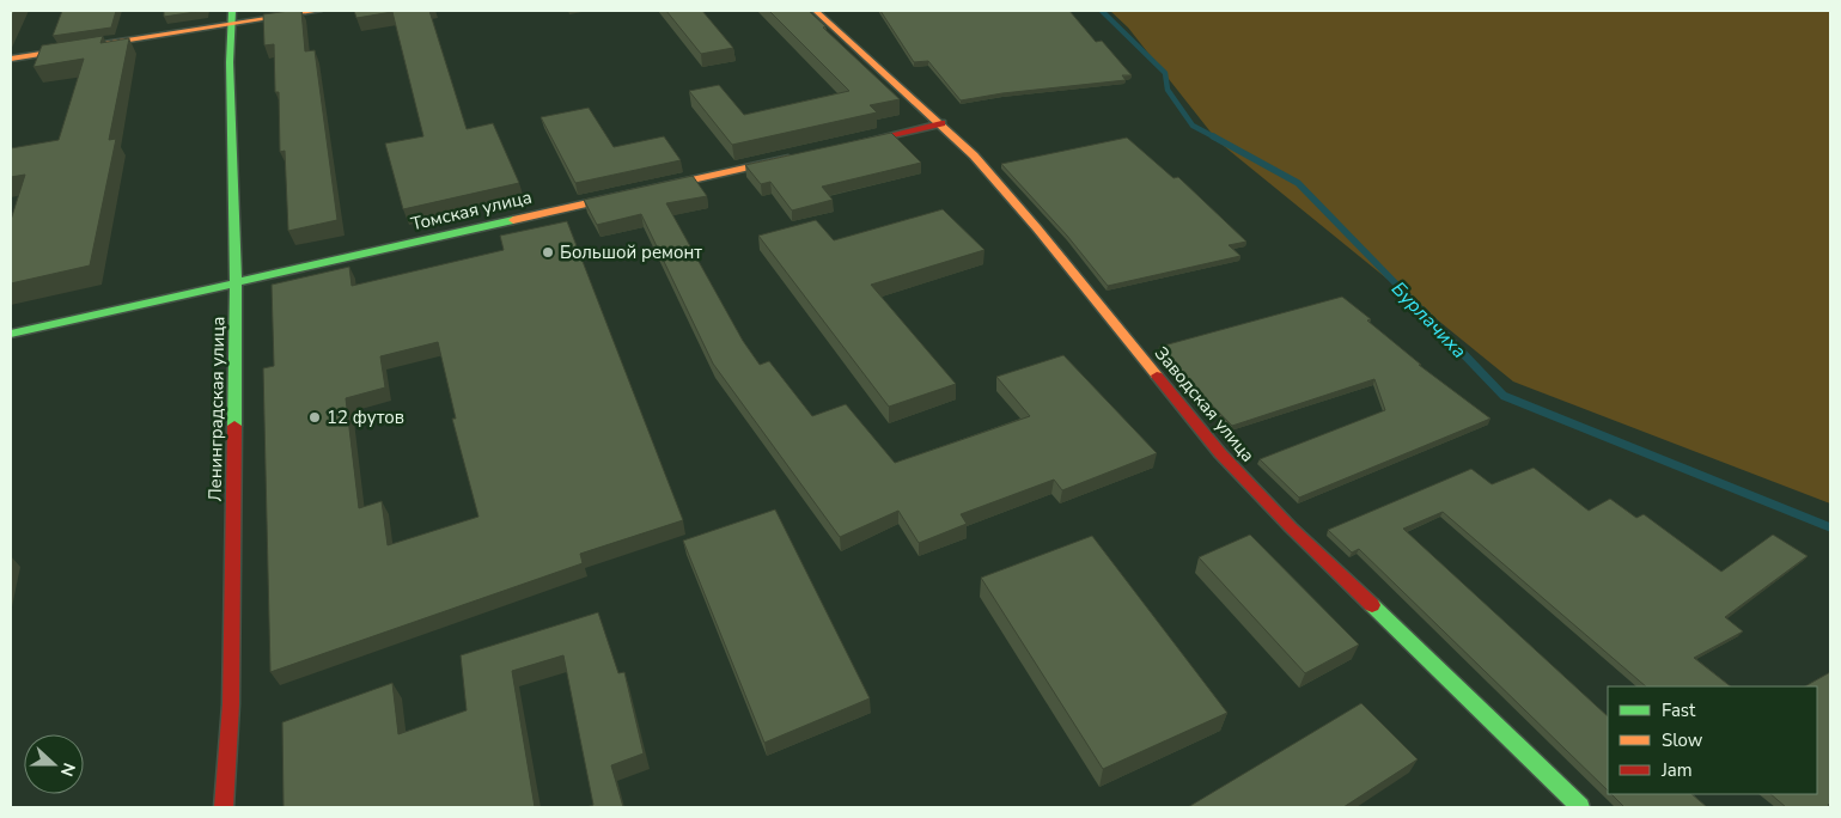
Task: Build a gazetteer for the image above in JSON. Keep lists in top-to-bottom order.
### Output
{
  "streets": {
    "street": ["Томская улица", "Заводская улица", "Ленинградская улица"]
  },
  "crossings": [
    ["Томская улица", "Ленинградская улица"]
  ],
  "water": ["Бурлачиха"],
  "places": ["Большой ремонт", "12 футов"],
  "legend": ["Fast", "Slow", "Jam"],
  "north": "right"
}
